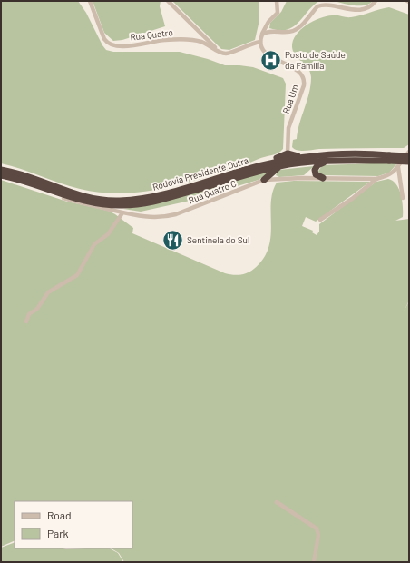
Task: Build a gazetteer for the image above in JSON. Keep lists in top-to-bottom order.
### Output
{
  "streets": {
    "highway": ["Rodovia Presidente Dutra"],
    "street": ["Rua Quatro", "Rua Um", "Rua Quatro C"]
  },
  "crossings": [
    ["Rodovia Presidente Dutra", "Rua Quatro C"]
  ],
  "places": {
    "hospital": ["Posto de Saúde da Família"],
    "restaurant": ["Sentinela do Sul"]
  },
  "legend": ["Road", "Park"]
}
